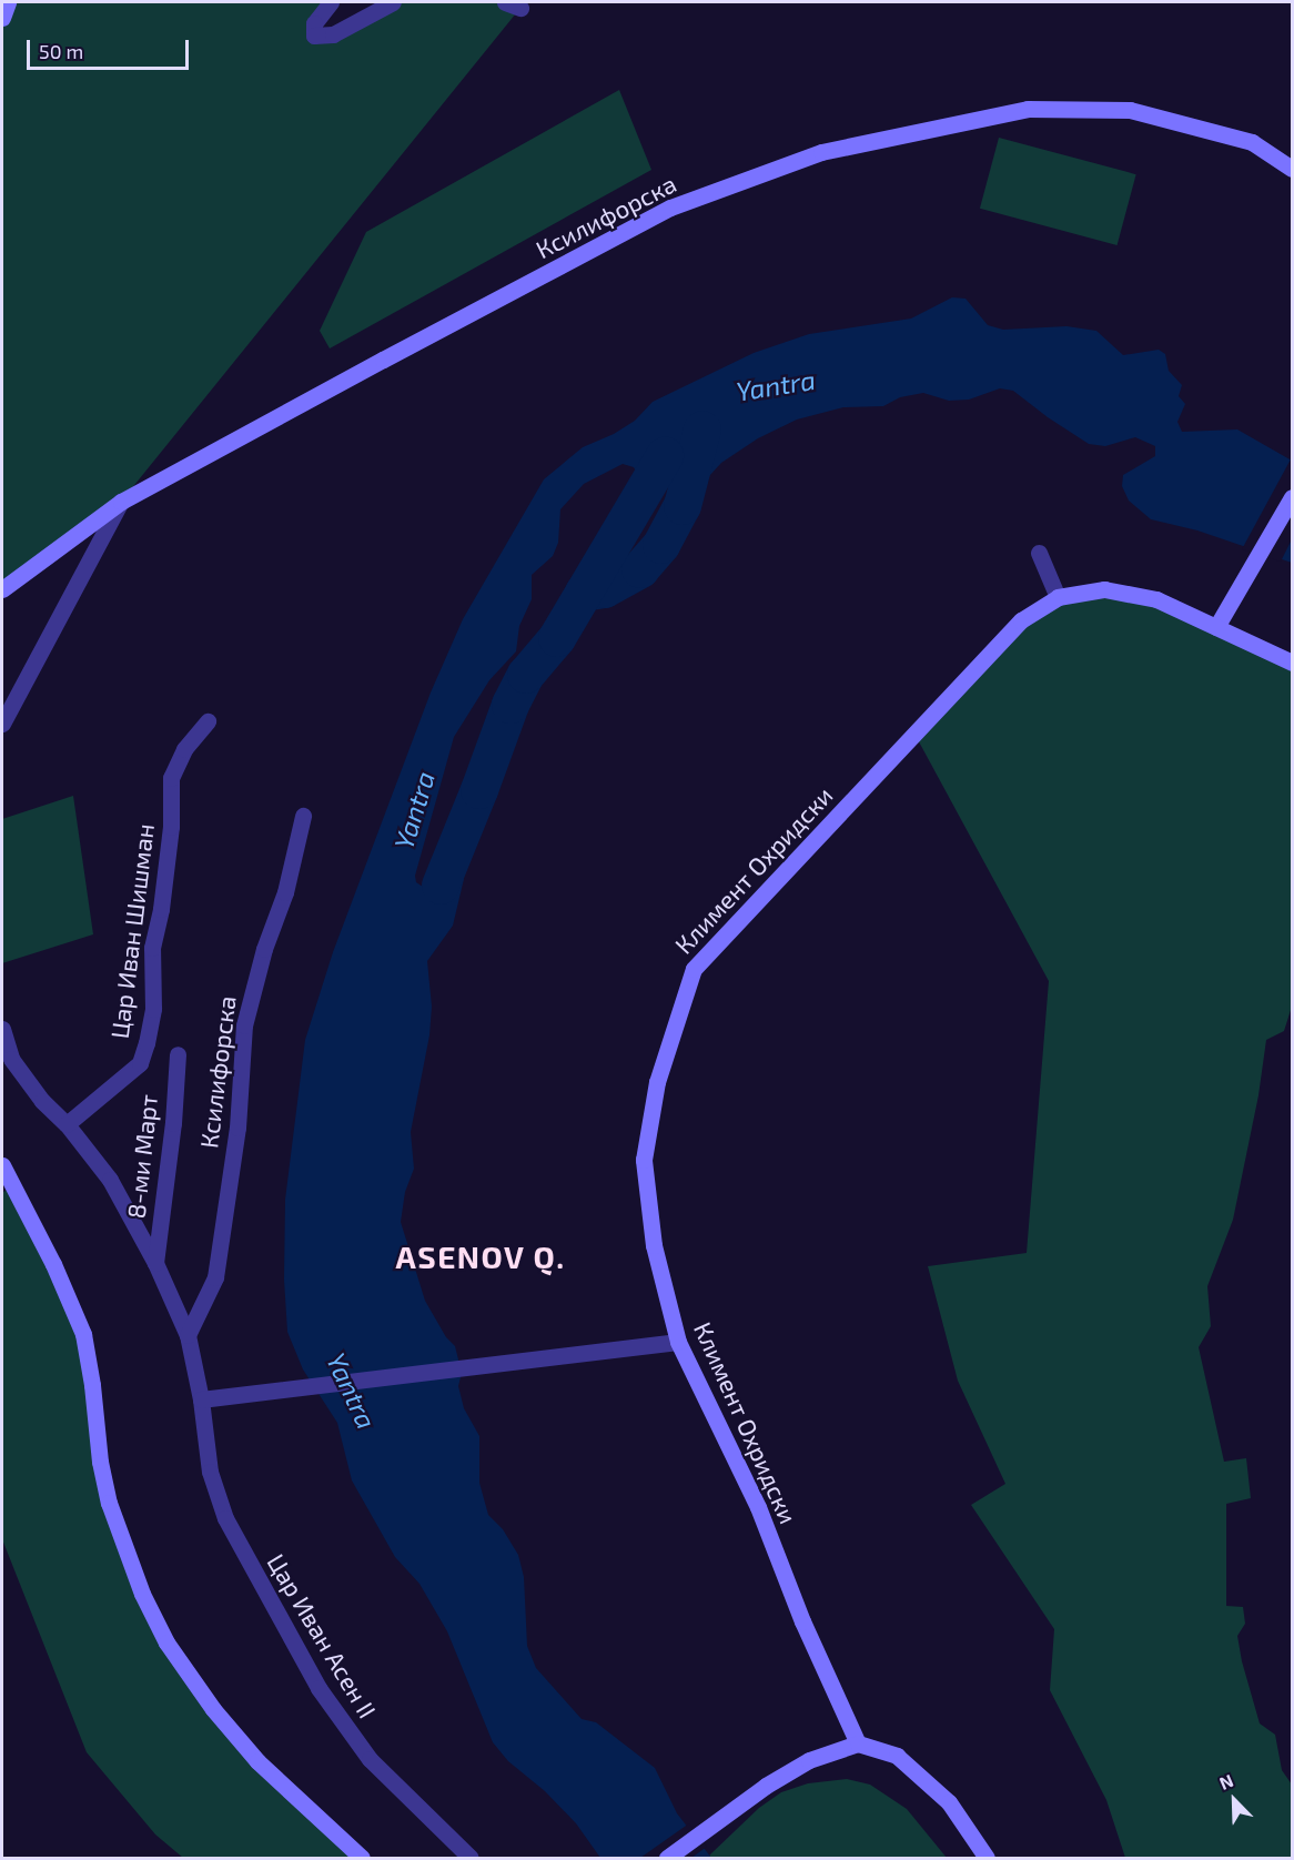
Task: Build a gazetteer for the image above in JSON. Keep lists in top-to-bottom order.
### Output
{
  "streets": {
    "street": [
      "Ксилифорска",
      "Климент Охридски",
      "Цар Иван Шишман",
      "8-ми Март",
      "Цар Иван Асен II"
    ]
  },
  "crossings": [
    ["Ксилифорска", "Цар Иван Асен II"],
    ["Цар Иван Шишман", "Цар Иван Асен II"],
    ["8-ми Март", "Цар Иван Асен II"]
  ],
  "districts": ["ASENOV Q."],
  "water": ["Yantra"],
  "scale_bar": "50 m",
  "north": "top left"
}
